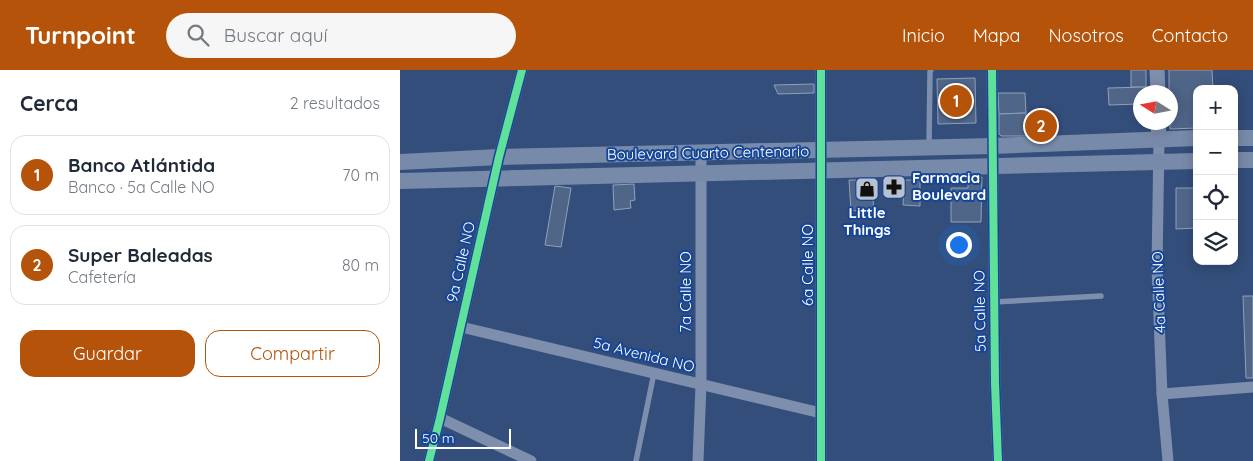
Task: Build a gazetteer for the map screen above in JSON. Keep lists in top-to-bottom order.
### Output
{
  "streets": {
    "main road": ["Boulevard Cuarto Centenario"],
    "street": [
      "9a Calle NO",
      "6a Calle NO",
      "7a Calle NO",
      "4a Calle NO",
      "5a Calle NO",
      "5a Avenida NO"
    ]
  },
  "crossings": [
    ["Boulevard Cuarto Centenario", "9a Calle NO"],
    ["Boulevard Cuarto Centenario", "6a Calle NO"],
    ["Boulevard Cuarto Centenario", "7a Calle NO"],
    ["Boulevard Cuarto Centenario", "4a Calle NO"],
    ["Boulevard Cuarto Centenario", "5a Calle NO"],
    ["9a Calle NO", "5a Avenida NO"],
    ["6a Calle NO", "5a Avenida NO"],
    ["7a Calle NO", "5a Avenida NO"]
  ],
  "places": {
    "pharmacy": ["Farmacia Boulevard"],
    "shop": ["Little Things"]
  },
  "scale_bar": "50 m",
  "north": "left",
  "page": {
    "header": "Turnpoint",
    "search": "Buscar aquí",
    "nav": [
      "Inicio",
      "Mapa",
      "Nosotros",
      "Contacto"
    ],
    "heading": ["Cerca", "2 resultados"],
    "pins": ["1", "2"],
    "map_buttons": ["+", "−"],
    "list": [
      {
        "mark": "1",
        "name": "Banco Atlántida",
        "note": "Banco · 5a Calle NO",
        "value": "70 m"
      },
      {
        "mark": "2",
        "name": "Super Baleadas",
        "note": "Cafetería",
        "value": "80 m"
      }
    ],
    "buttons": ["Guardar", "Compartir"],
    "scale": "50 m"
  }
}
